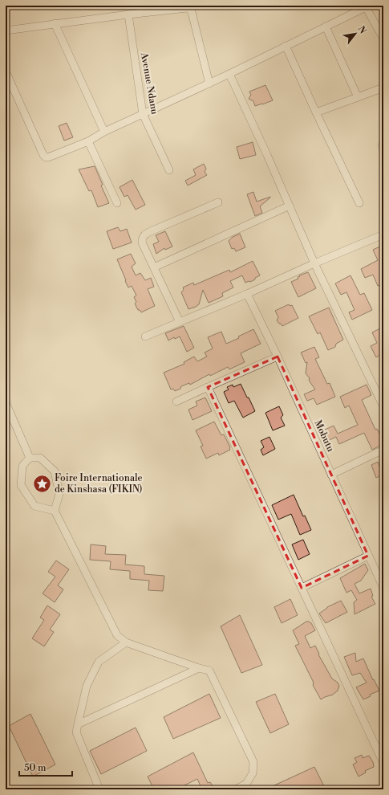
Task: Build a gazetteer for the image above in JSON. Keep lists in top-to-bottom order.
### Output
{
  "streets": {
    "street": ["Avenue Ndanu", "Mobutu"]
  },
  "places": {
    "place": ["Foire Internationale de Kinshasa (FIKIN)"]
  },
  "scale_bar": "50 m",
  "north": "top right"
}
